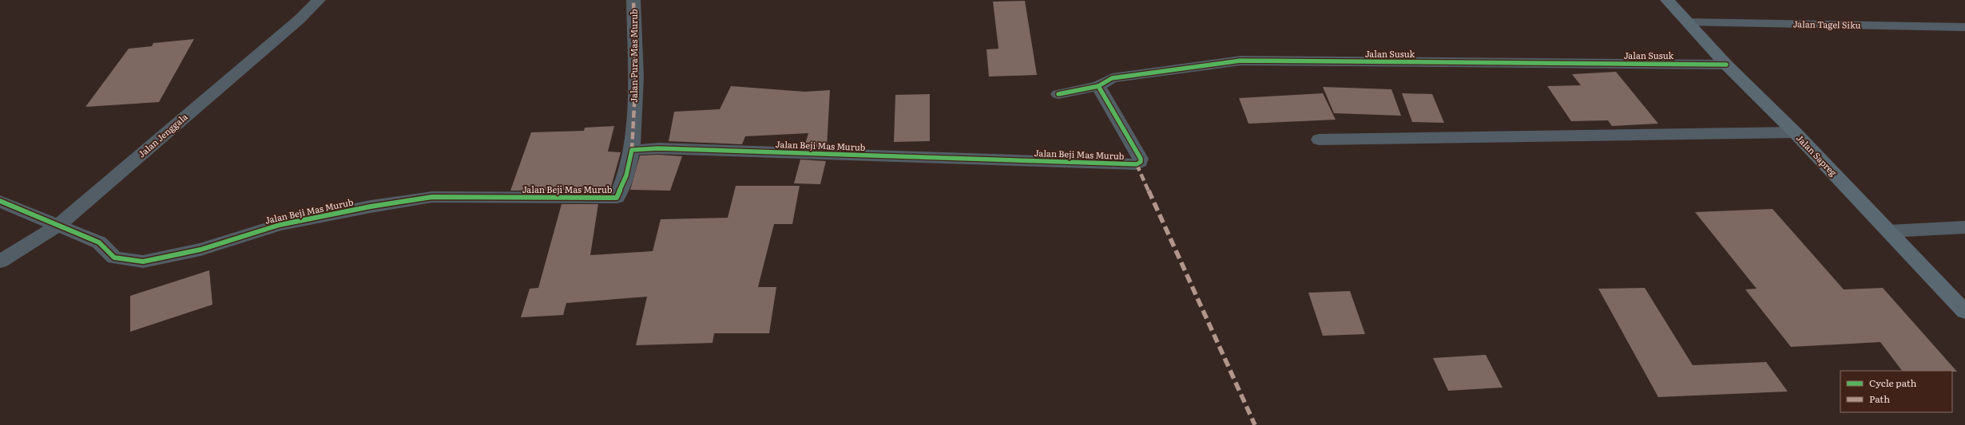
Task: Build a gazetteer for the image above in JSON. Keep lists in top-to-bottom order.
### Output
{
  "streets": {
    "main road": ["Jalan Sapreg"],
    "street": [
      "Jalan Tagel Siku",
      "Jalan Susuk",
      "Jalan Pura Mas Murub",
      "Jalan Jenggala",
      "Jalan Beji Mas Murub"
    ]
  },
  "crossings": [
    ["Jalan Tagel Siku", "Jalan Sapreg"],
    ["Jalan Susuk", "Jalan Beji Mas Murub"],
    ["Jalan Susuk", "Jalan Sapreg"],
    ["Jalan Pura Mas Murub", "Jalan Beji Mas Murub"],
    ["Jalan Jenggala", "Jalan Beji Mas Murub"]
  ],
  "legend": ["Cycle path", "Path"]
}
